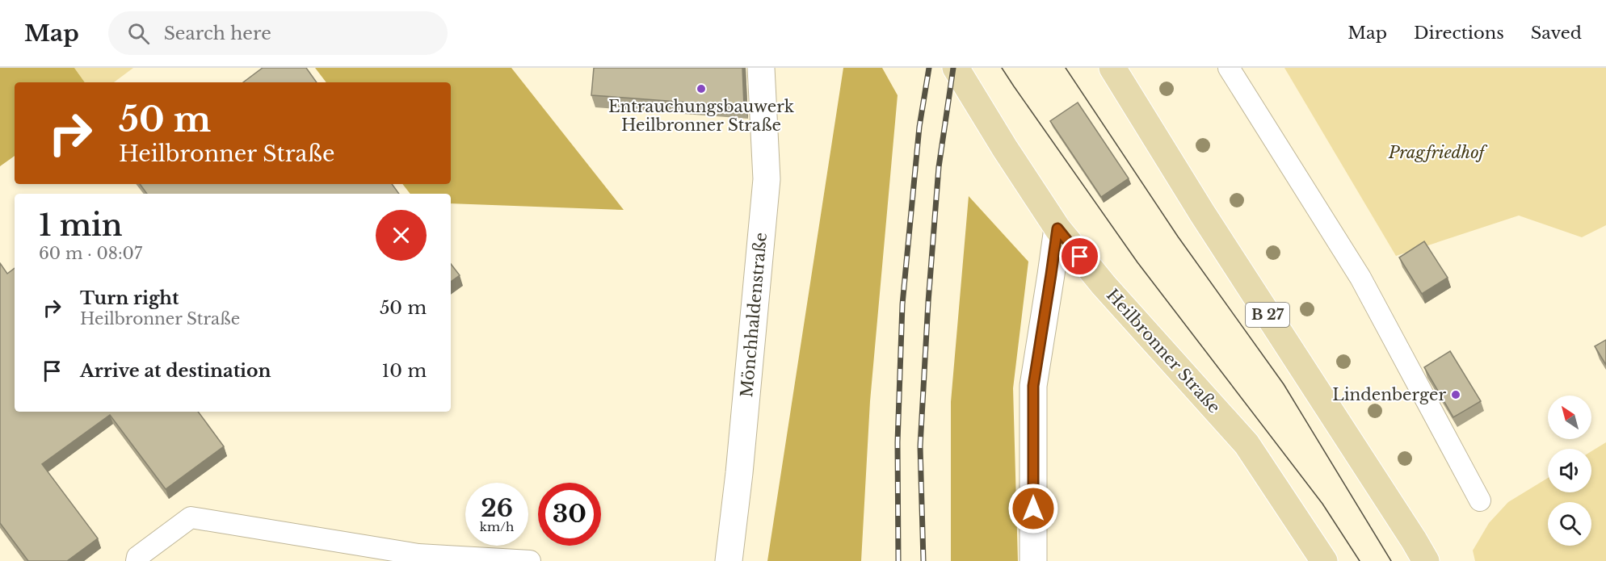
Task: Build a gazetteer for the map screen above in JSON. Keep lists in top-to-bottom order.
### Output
{
  "streets": {
    "main road": ["B 27", "Heilbronner Straße"],
    "street": ["Mönchhaldenstraße"]
  },
  "parks": ["Pragfriedhof"],
  "places": ["Entrauchungsbauwerk Heilbronner Straße", "Lindenberger"],
  "north": "top left",
  "page": {
    "header": "Map",
    "search": "Search here",
    "nav": ["Map", "Directions", "Saved"],
    "turn": ["50 m", "Heilbronner Straße"],
    "heading": ["1 min", "60 m · 08:07"],
    "list": [
      {
        "name": "Turn right",
        "note": "Heilbronner Straße",
        "value": "50 m"
      },
      {
        "name": "Arrive at destination",
        "value": "10 m"
      }
    ],
    "speed": "26 km/h",
    "limit": "30"
  }
}
